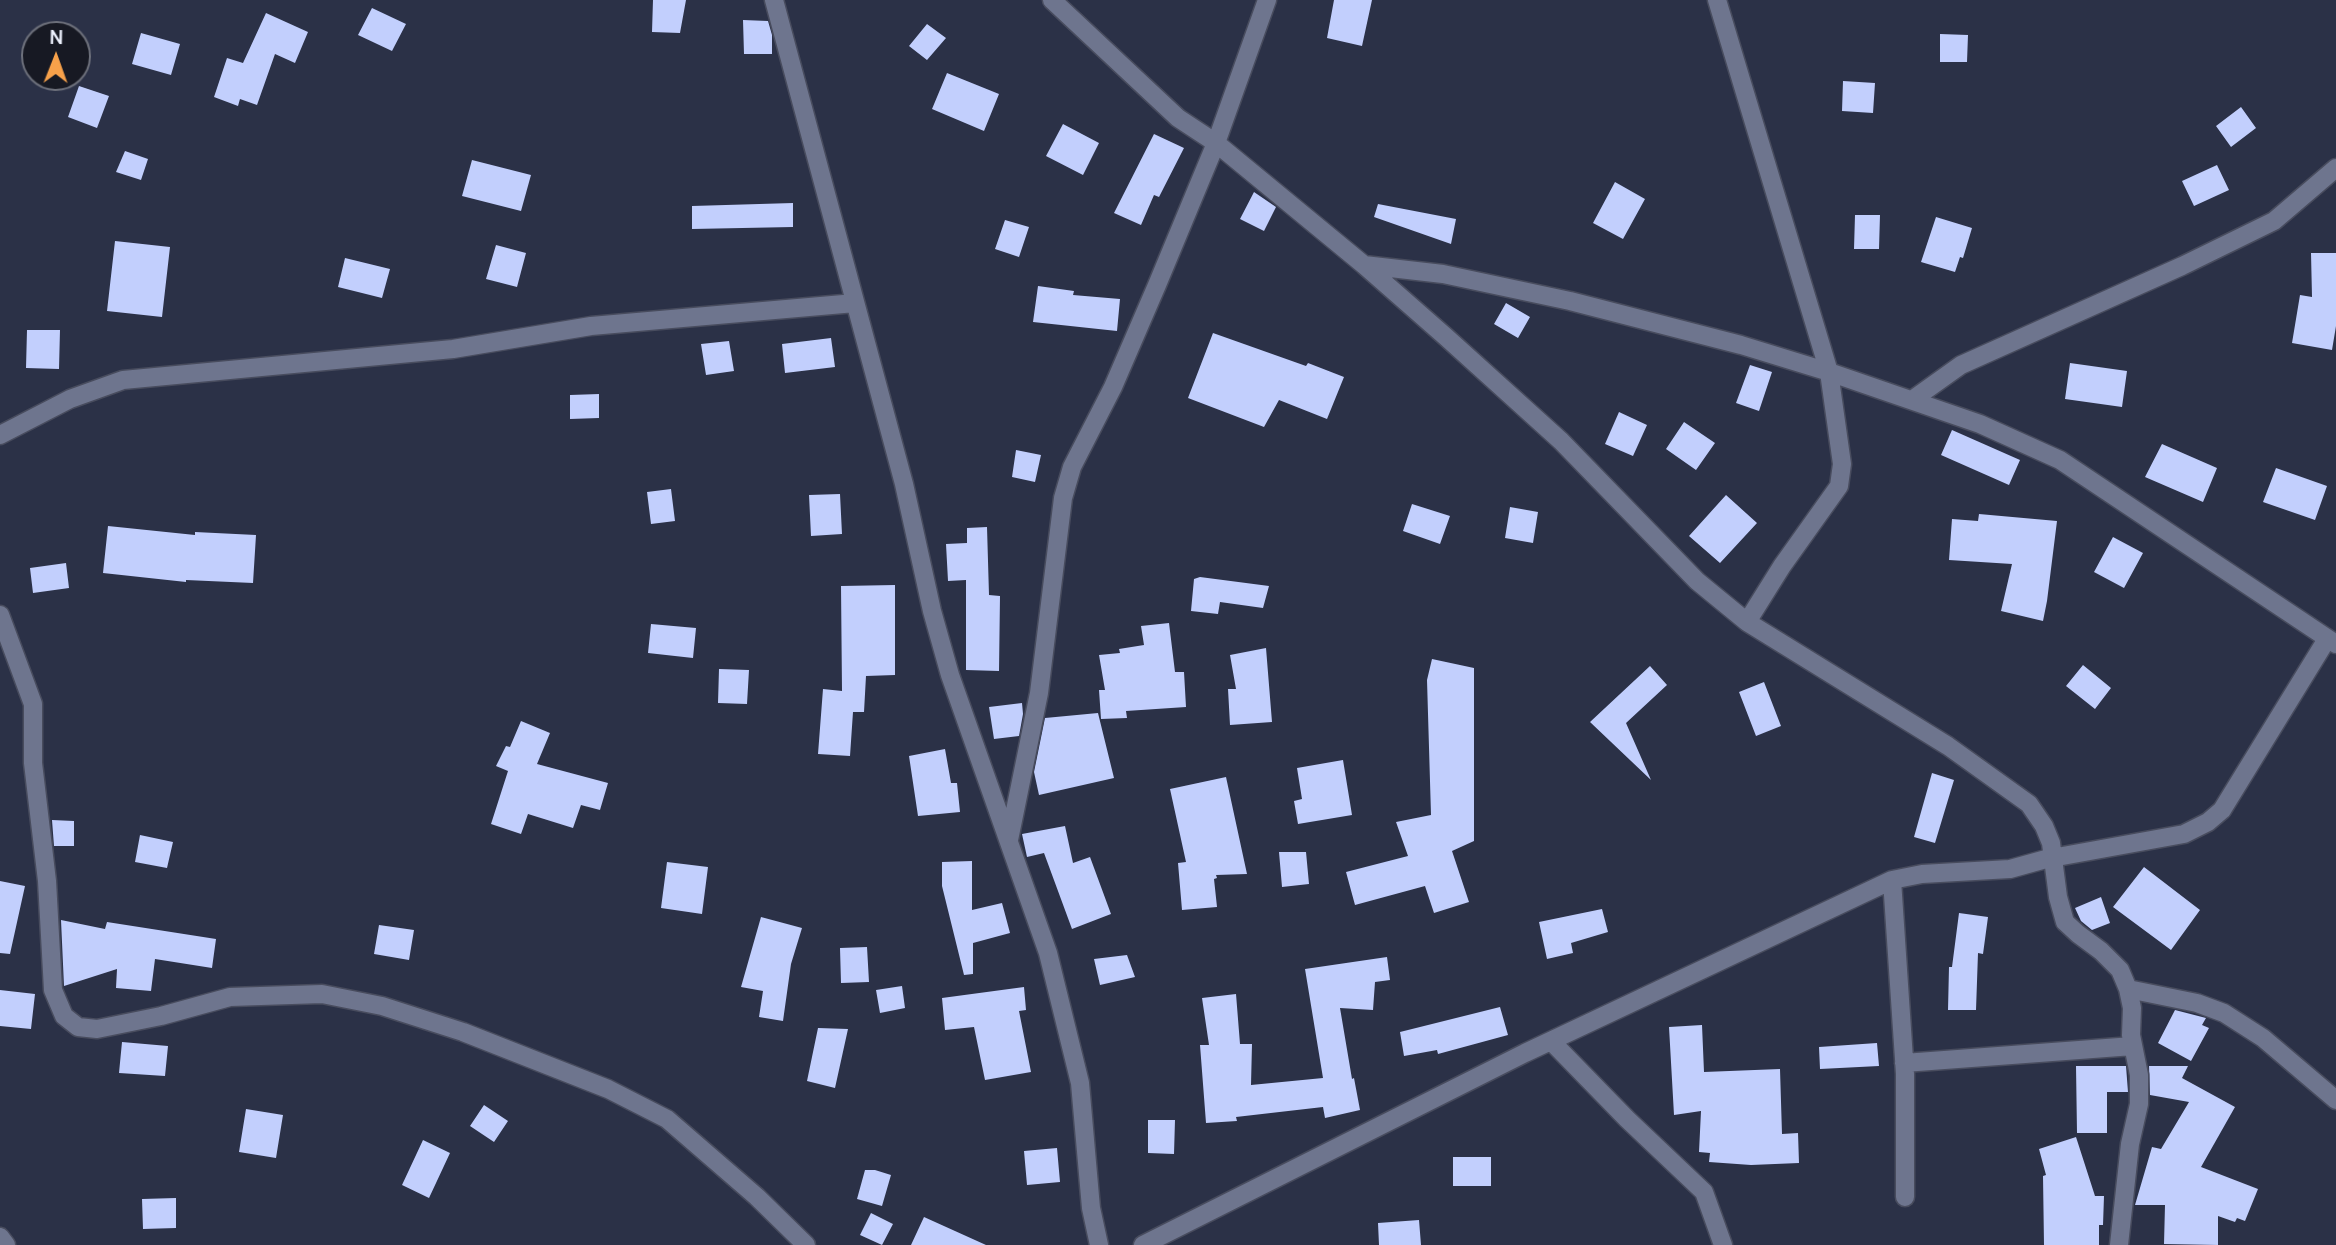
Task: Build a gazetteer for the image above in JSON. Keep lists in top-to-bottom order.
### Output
{
  "north": "top"
}
